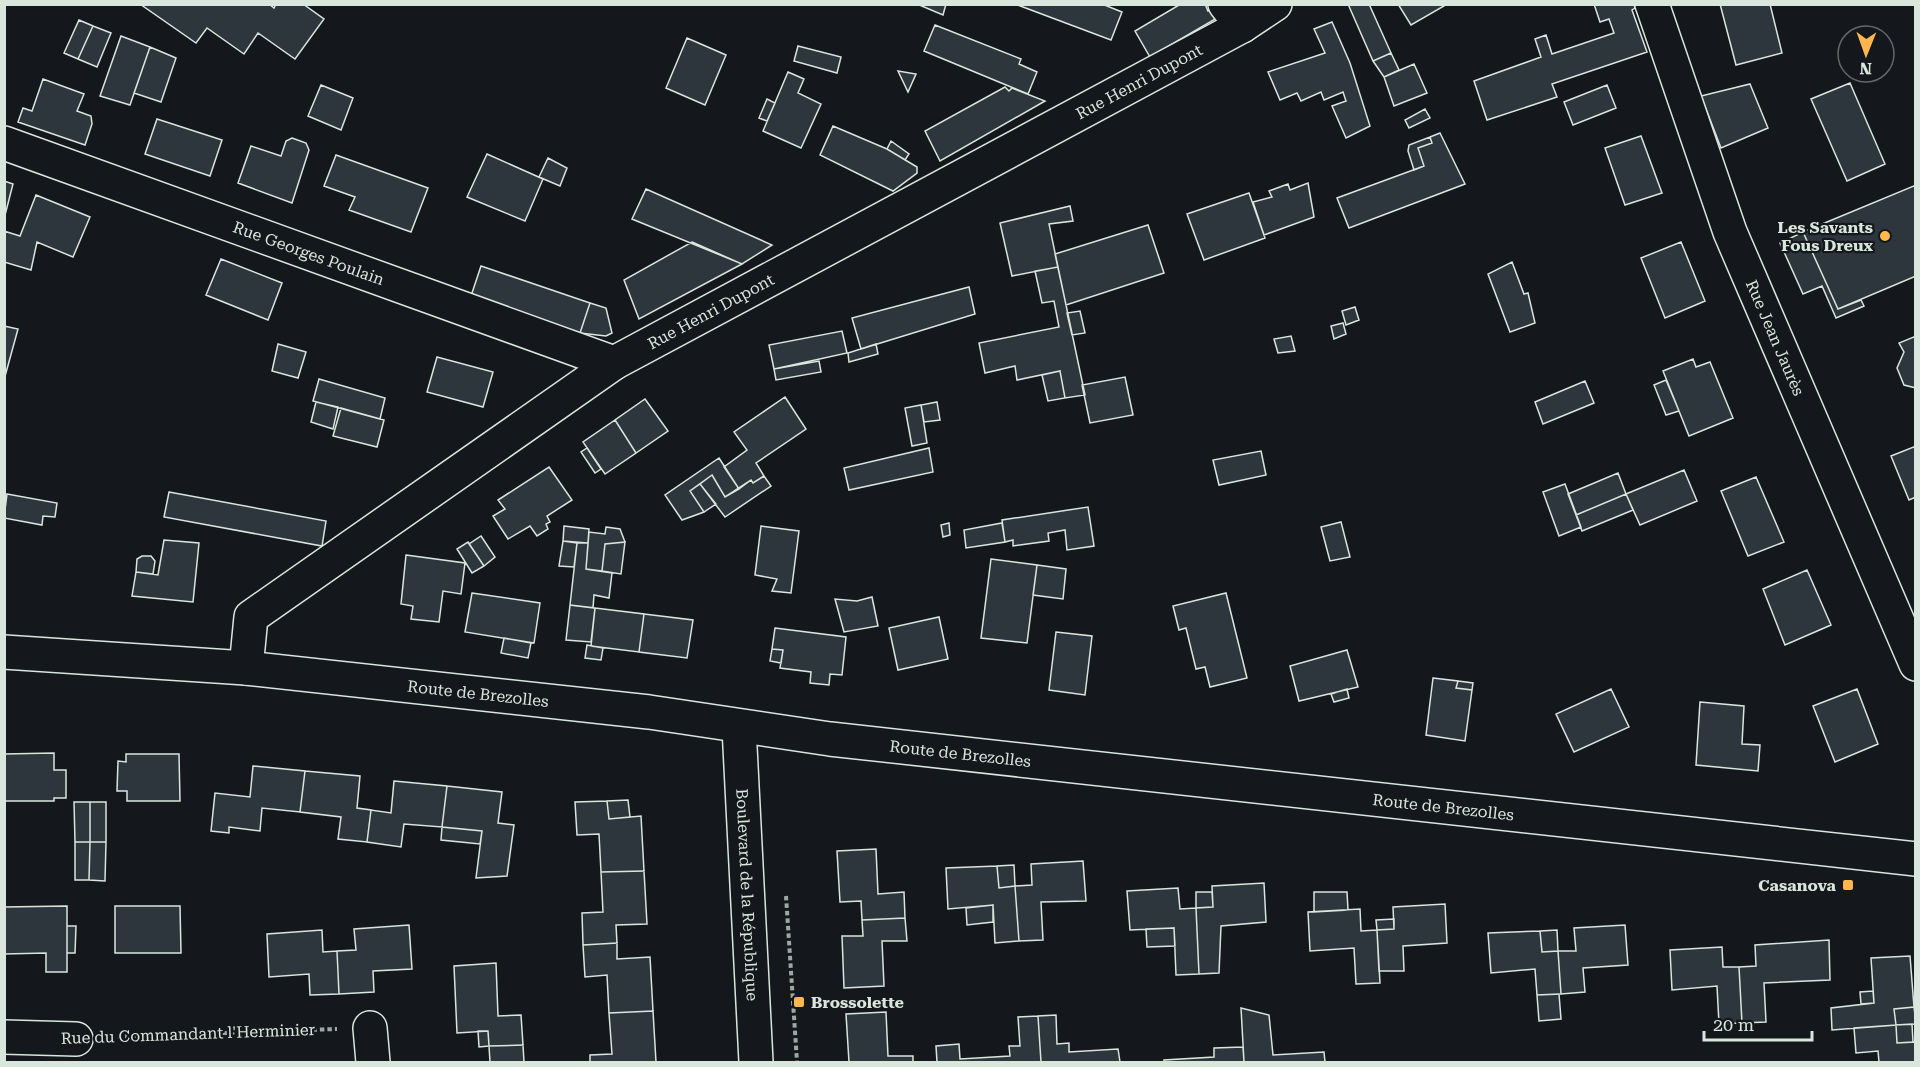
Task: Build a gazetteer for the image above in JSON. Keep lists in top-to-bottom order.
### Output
{
  "streets": {
    "street": [
      "Rue Henri Dupont",
      "Rue Georges Poulain",
      "Rue Jean Jaurès",
      "Route de Brezolles",
      "Boulevard de la République",
      "Rue du Commandant l'Herminier"
    ]
  },
  "crossings": [
    ["Rue Henri Dupont", "Rue Georges Poulain"],
    ["Rue Henri Dupont", "Route de Brezolles"],
    ["Route de Brezolles", "Boulevard de la République"]
  ],
  "places": {
    "other": ["Les Savants Fous Dreux"],
    "transit": ["Casanova", "Brossolette"]
  },
  "scale_bar": "20 m",
  "north": "bottom"
}
